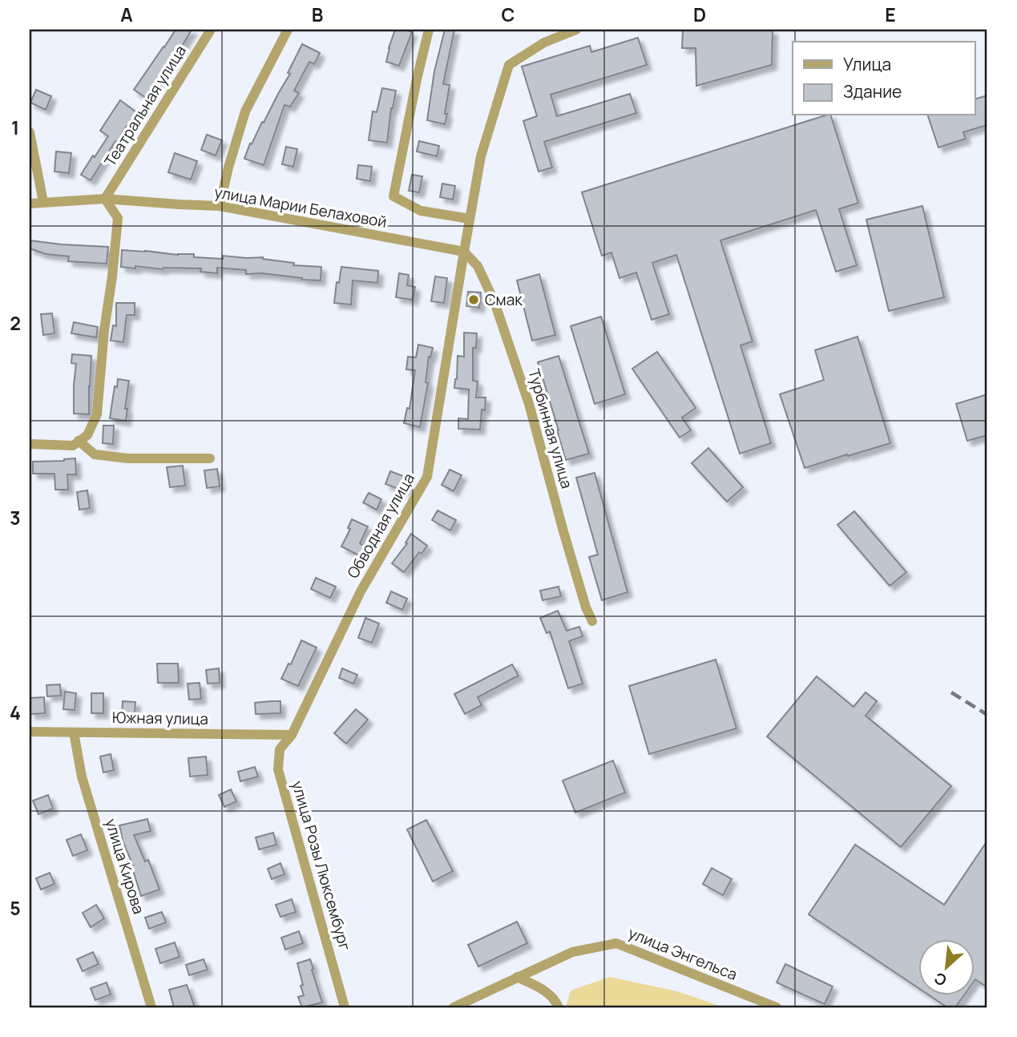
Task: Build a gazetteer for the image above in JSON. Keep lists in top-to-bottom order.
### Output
{
  "streets": {
    "street": [
      "Театральная улица",
      "улица Марии Белаховой",
      "Турбинная улица",
      "Обводная улица",
      "Южная улица",
      "улица Розы Люксембург",
      "улица Кирова",
      "улица Энгельса"
    ]
  },
  "crossings": [
    ["Театральная улица", "улица Марии Белаховой"],
    ["улица Марии Белаховой", "Турбинная улица"],
    ["улица Марии Белаховой", "Обводная улица"],
    ["Турбинная улица", "Обводная улица"],
    ["Обводная улица", "Южная улица"],
    ["Обводная улица", "улица Розы Люксембург"],
    ["Южная улица", "улица Розы Люксембург"],
    ["Южная улица", "улица Кирова"]
  ],
  "places": ["Смак"],
  "legend": ["Улица", "Здание"],
  "north": "bottom left",
  "grid": {
    "columns": [
      "A",
      "B",
      "C",
      "D",
      "E"
    ],
    "rows": [
      "1",
      "2",
      "3",
      "4",
      "5"
    ]
  }
}
